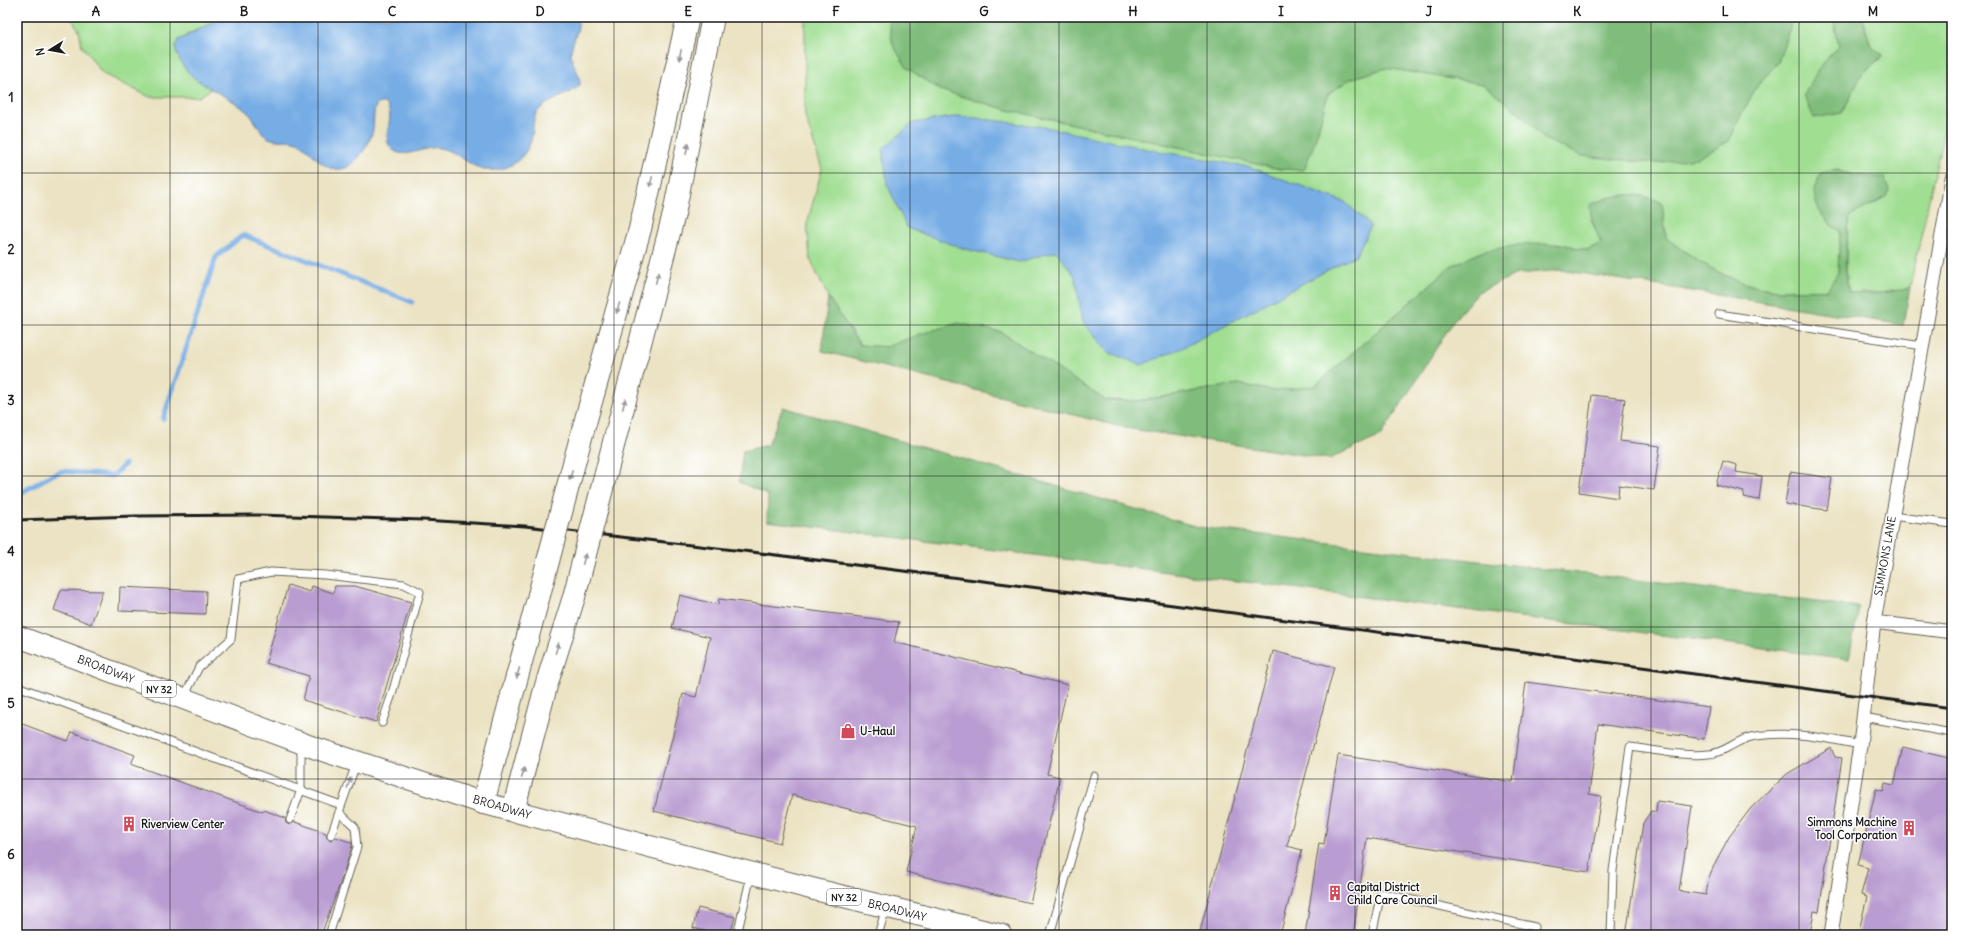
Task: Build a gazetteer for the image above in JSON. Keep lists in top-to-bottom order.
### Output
{
  "streets": {
    "main road": ["BROADWAY", "NY 32"],
    "street": ["SIMMONS LANE"]
  },
  "places": {
    "shop": ["U-Haul"],
    "building": ["Riverview Center", "Simmons Machine Tool Corporation", "Capital District Child Care Council"]
  },
  "north": "left",
  "grid": {
    "columns": [
      "A",
      "B",
      "C",
      "D",
      "E",
      "F",
      "G",
      "H",
      "I",
      "J",
      "K",
      "L",
      "M"
    ],
    "rows": [
      "1",
      "2",
      "3",
      "4",
      "5",
      "6"
    ]
  }
}
